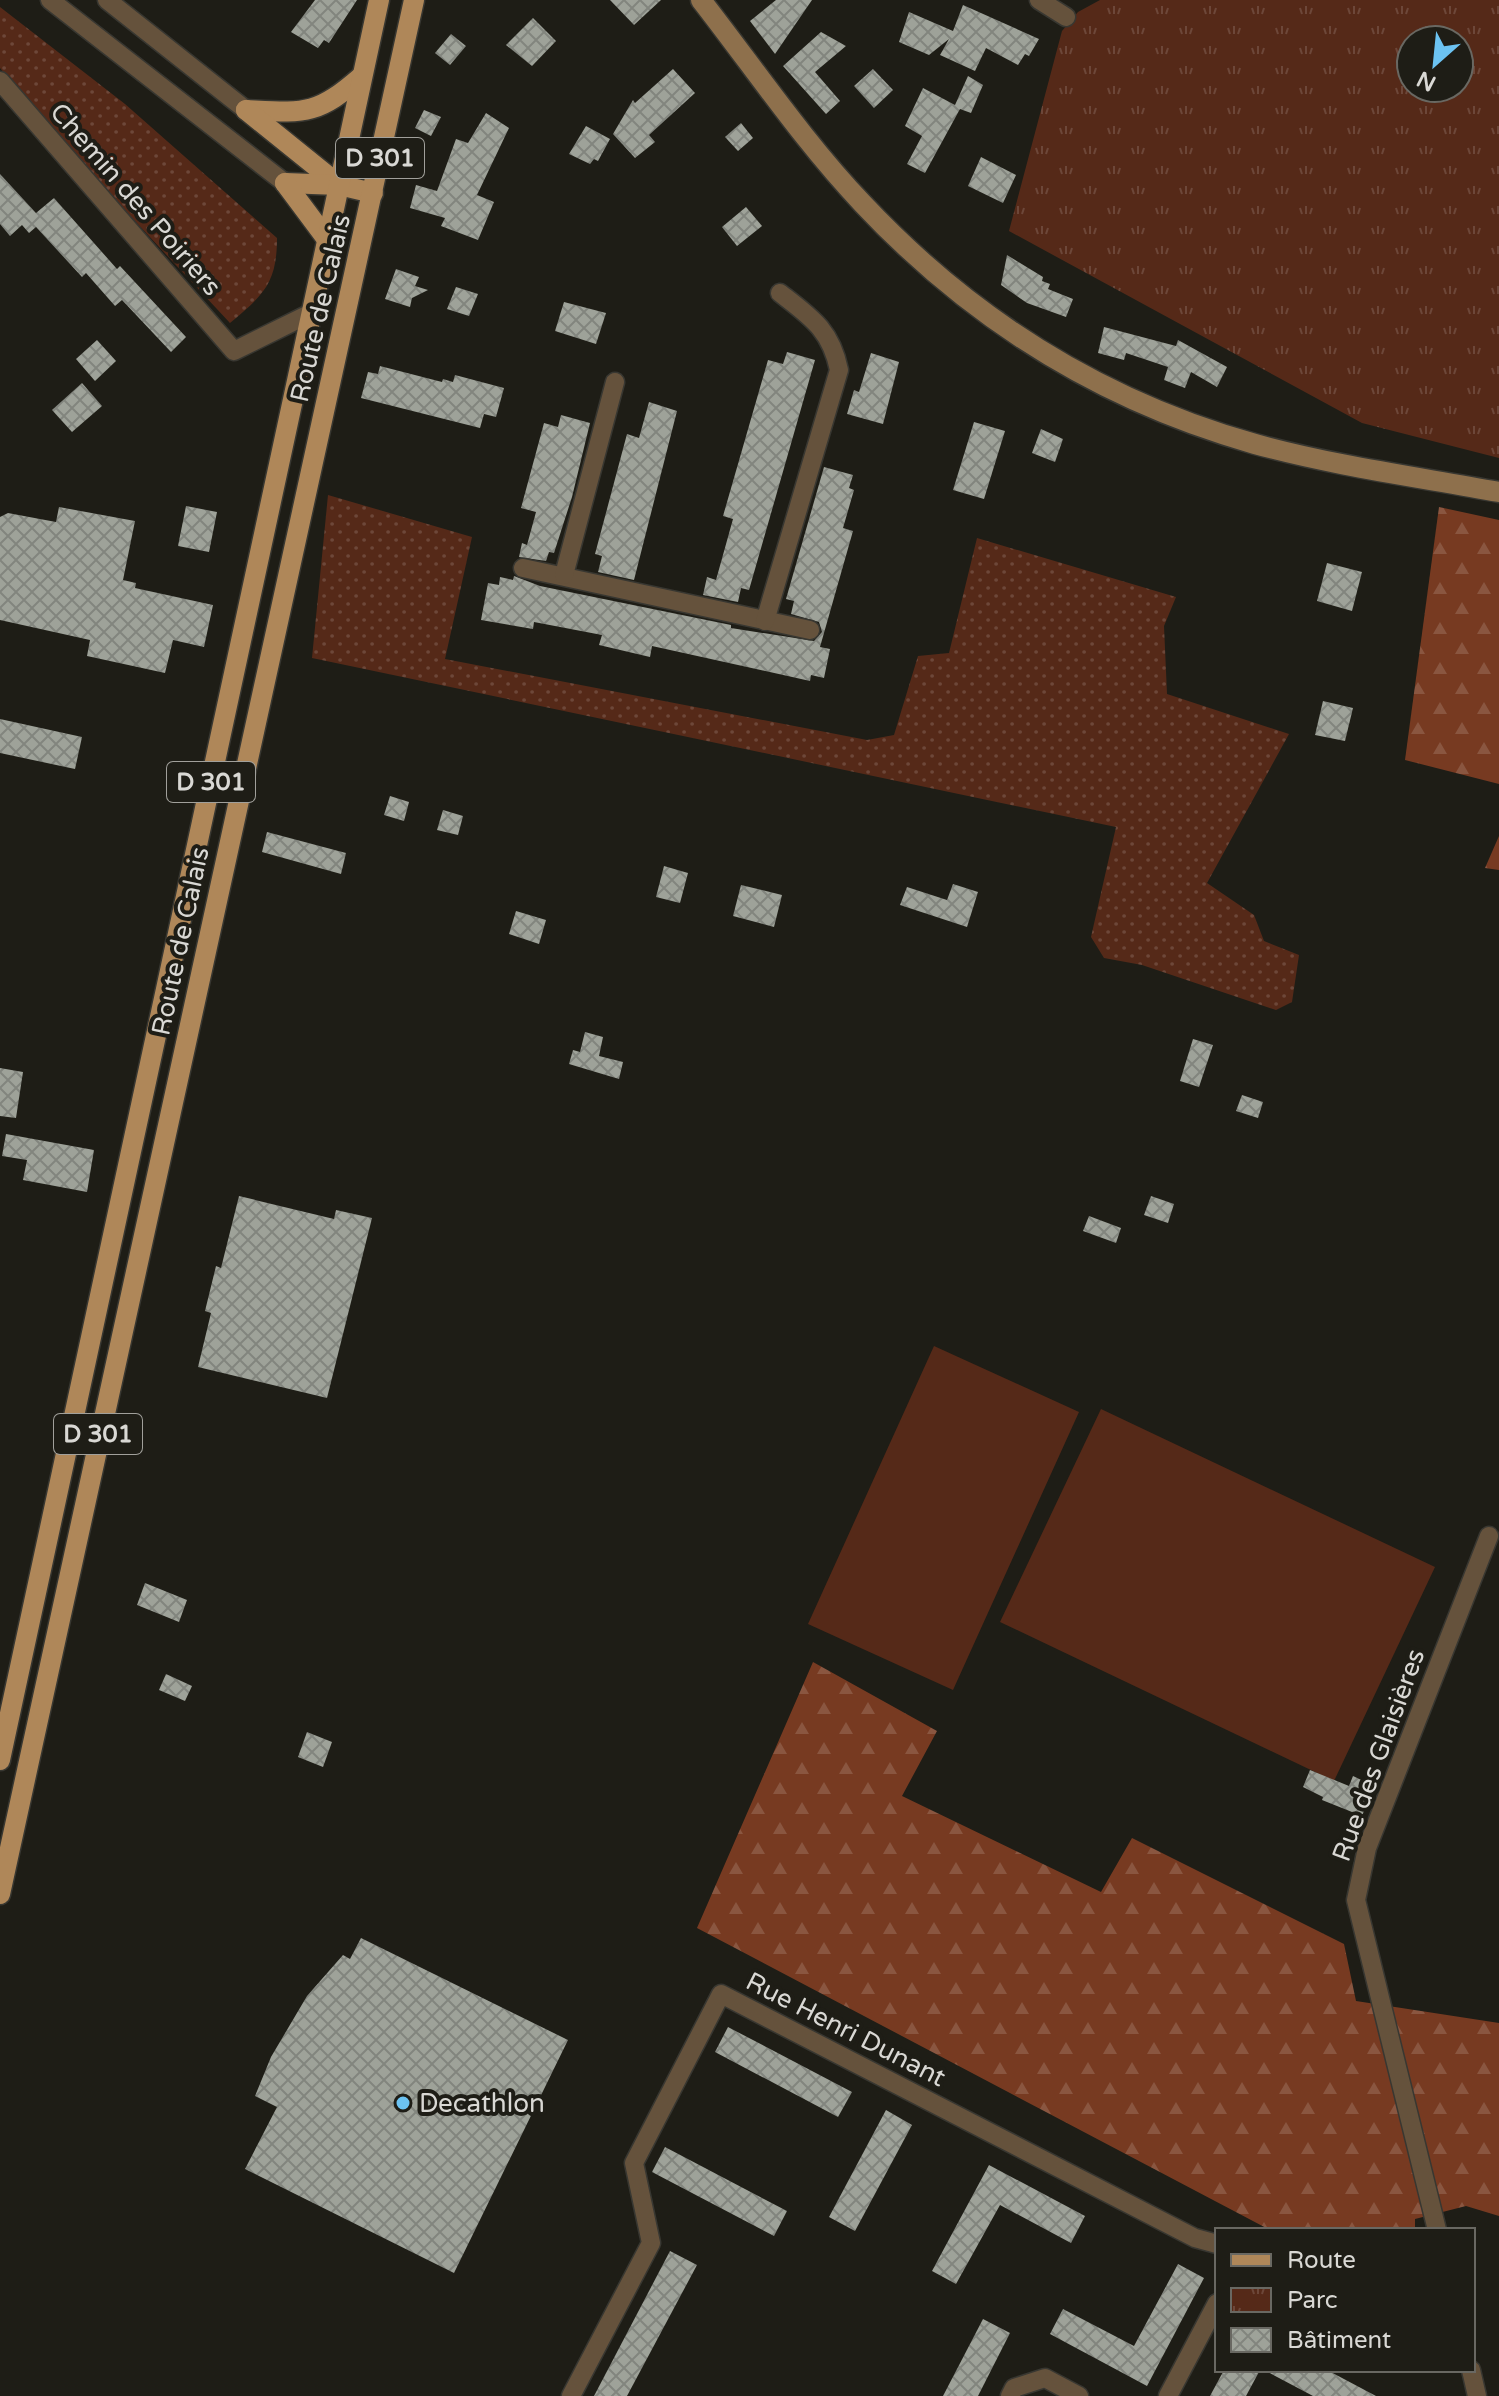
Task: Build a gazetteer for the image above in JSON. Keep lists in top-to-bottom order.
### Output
{
  "streets": {
    "main road": ["D 301", "Route de Calais"],
    "street": ["Chemin des Poiriers", "Rue des Glaisières", "Rue Henri Dunant"]
  },
  "crossings": [
    ["Chemin des Poiriers", "Route de Calais"]
  ],
  "places": ["Decathlon"],
  "legend": ["Route", "Parc", "Bâtiment"],
  "north": "bottom left"
}
